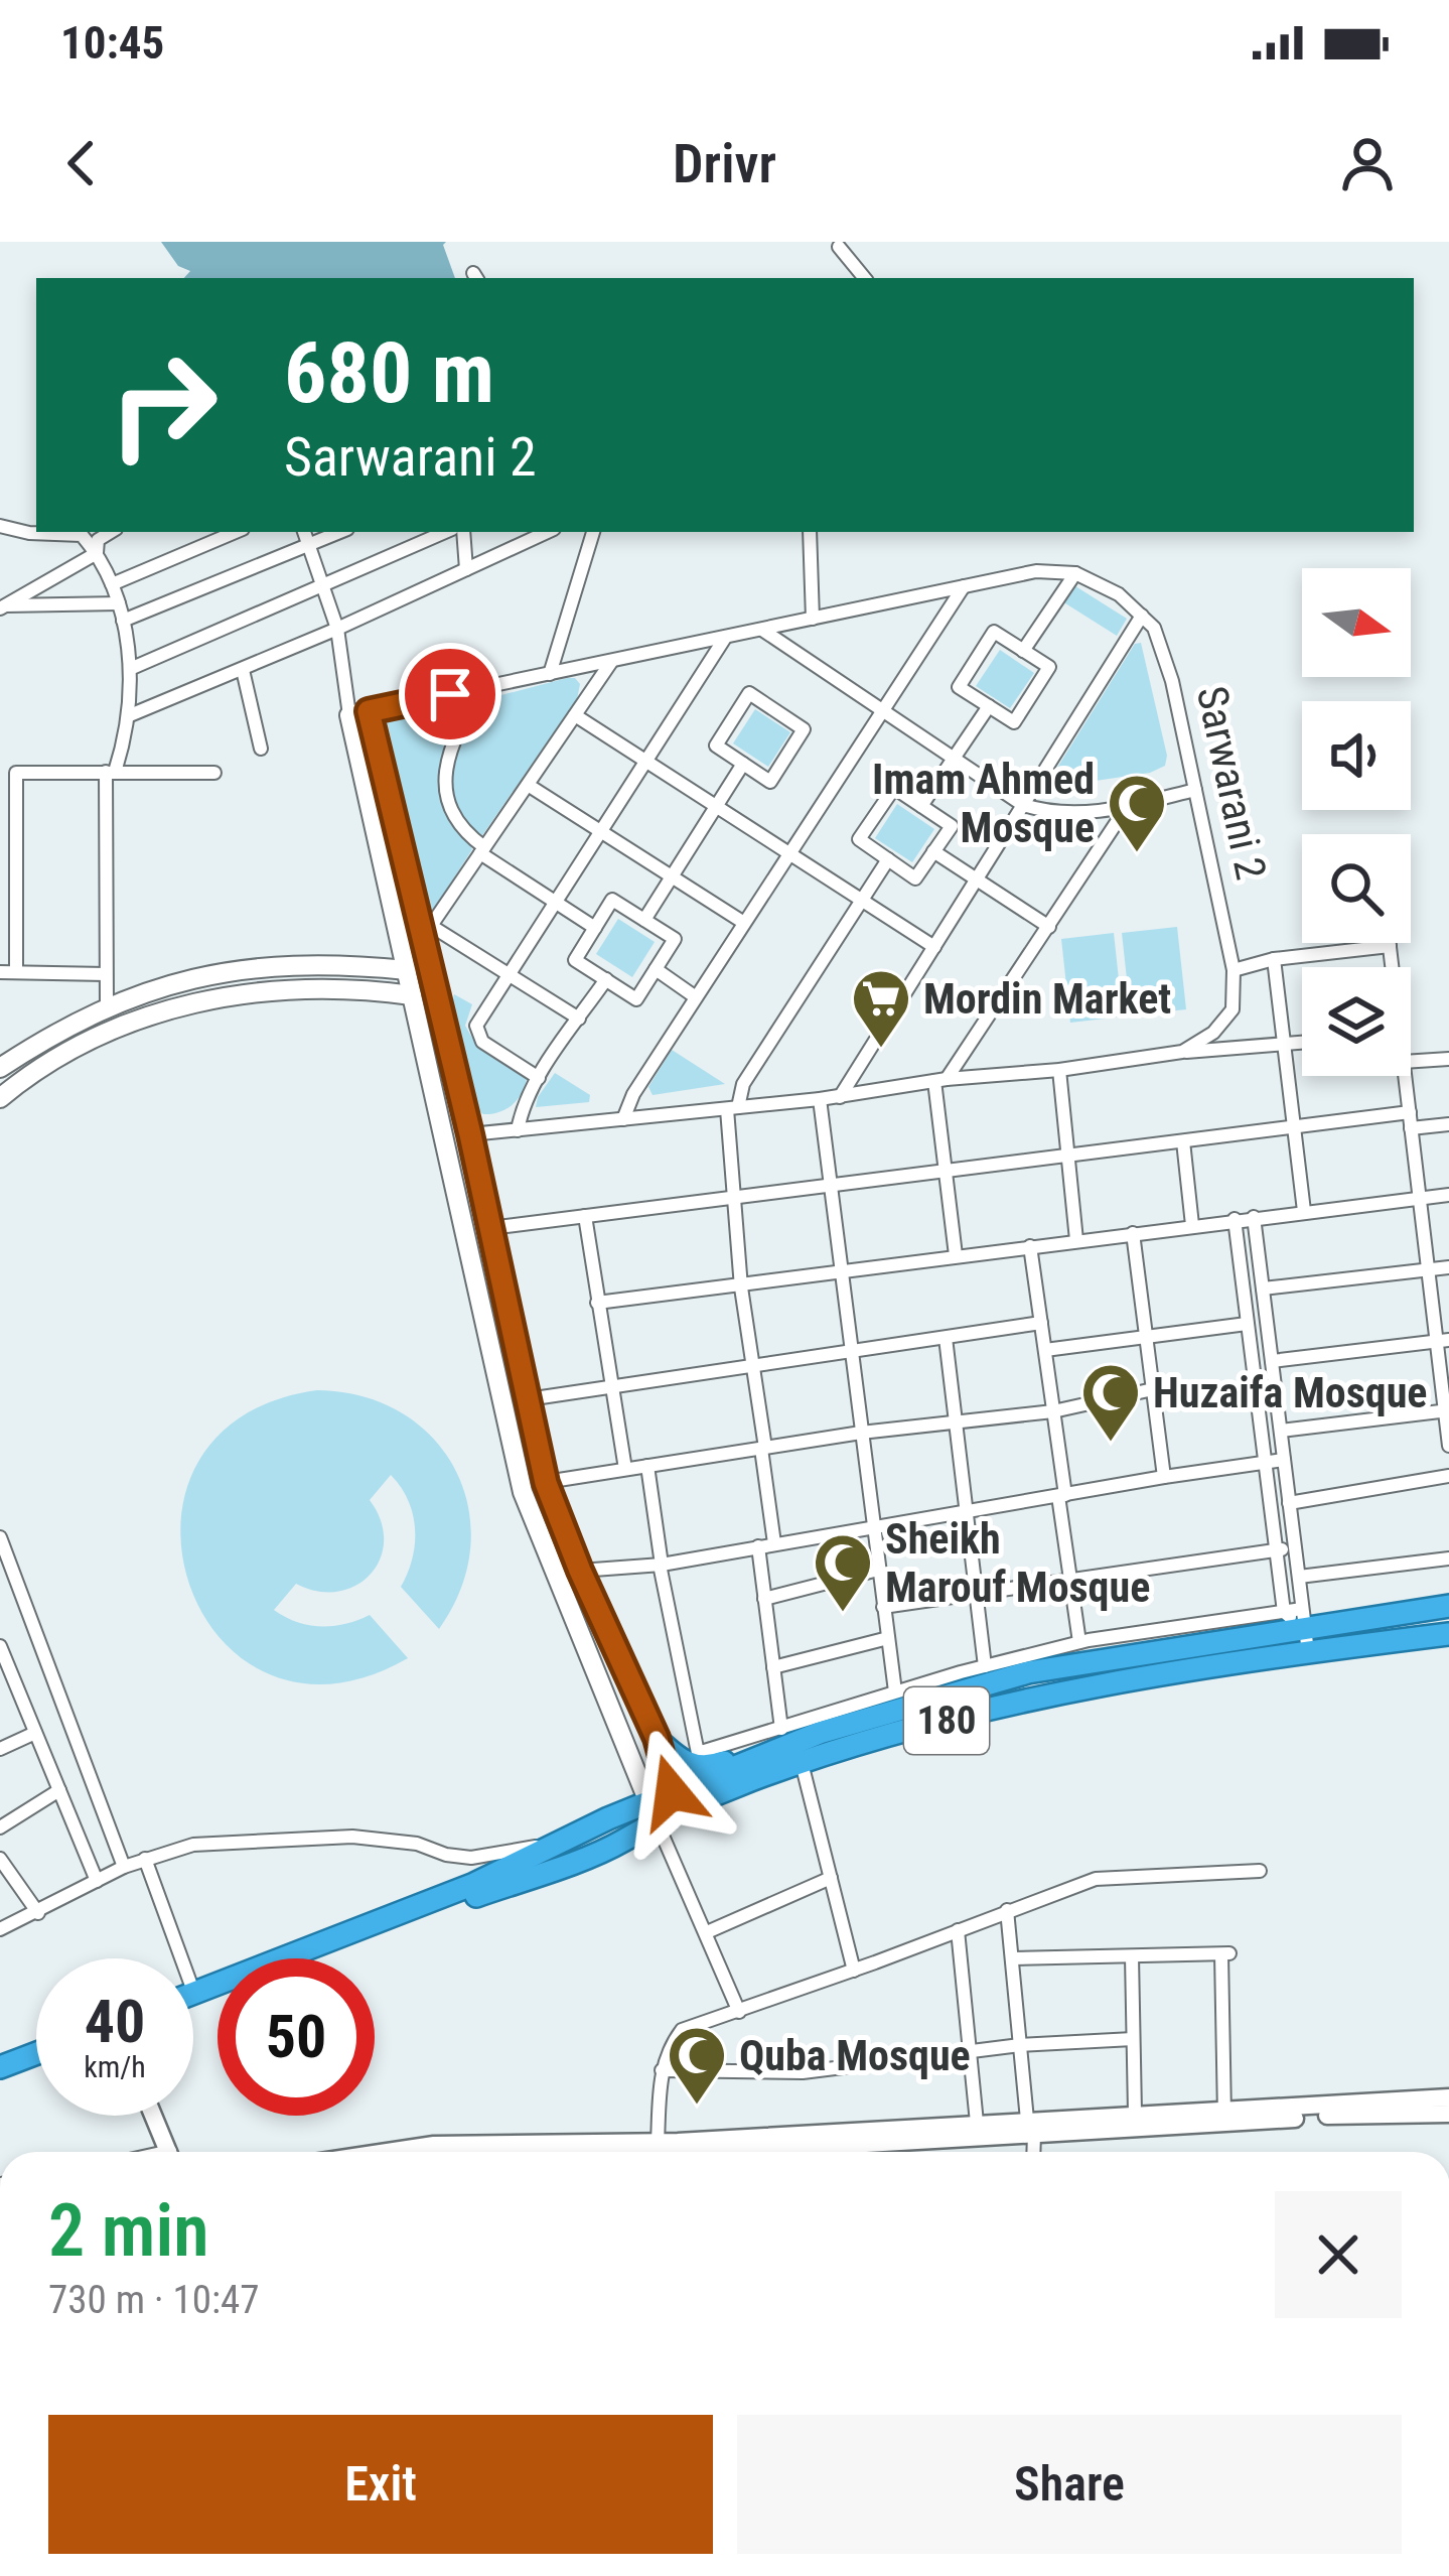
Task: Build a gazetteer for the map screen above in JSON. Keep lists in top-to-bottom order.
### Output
{
  "streets": {
    "highway": ["180"],
    "street": ["Sarwarani 2"]
  },
  "places": {
    "mosque": [
      "Imam Ahmed Mosque",
      "Huzaifa Mosque",
      "Sheikh Marouf Mosque",
      "Quba Mosque"
    ],
    "supermarket": ["Mordin Market"]
  },
  "north": "right",
  "page": {
    "status": "10:45",
    "header": "Drivr",
    "turn": ["680 m", "Sarwarani 2"],
    "speed": "40 km/h",
    "limit": "50",
    "heading": ["2 min", "730 m · 10:47"],
    "buttons": ["Exit", "Share"]
  }
}
